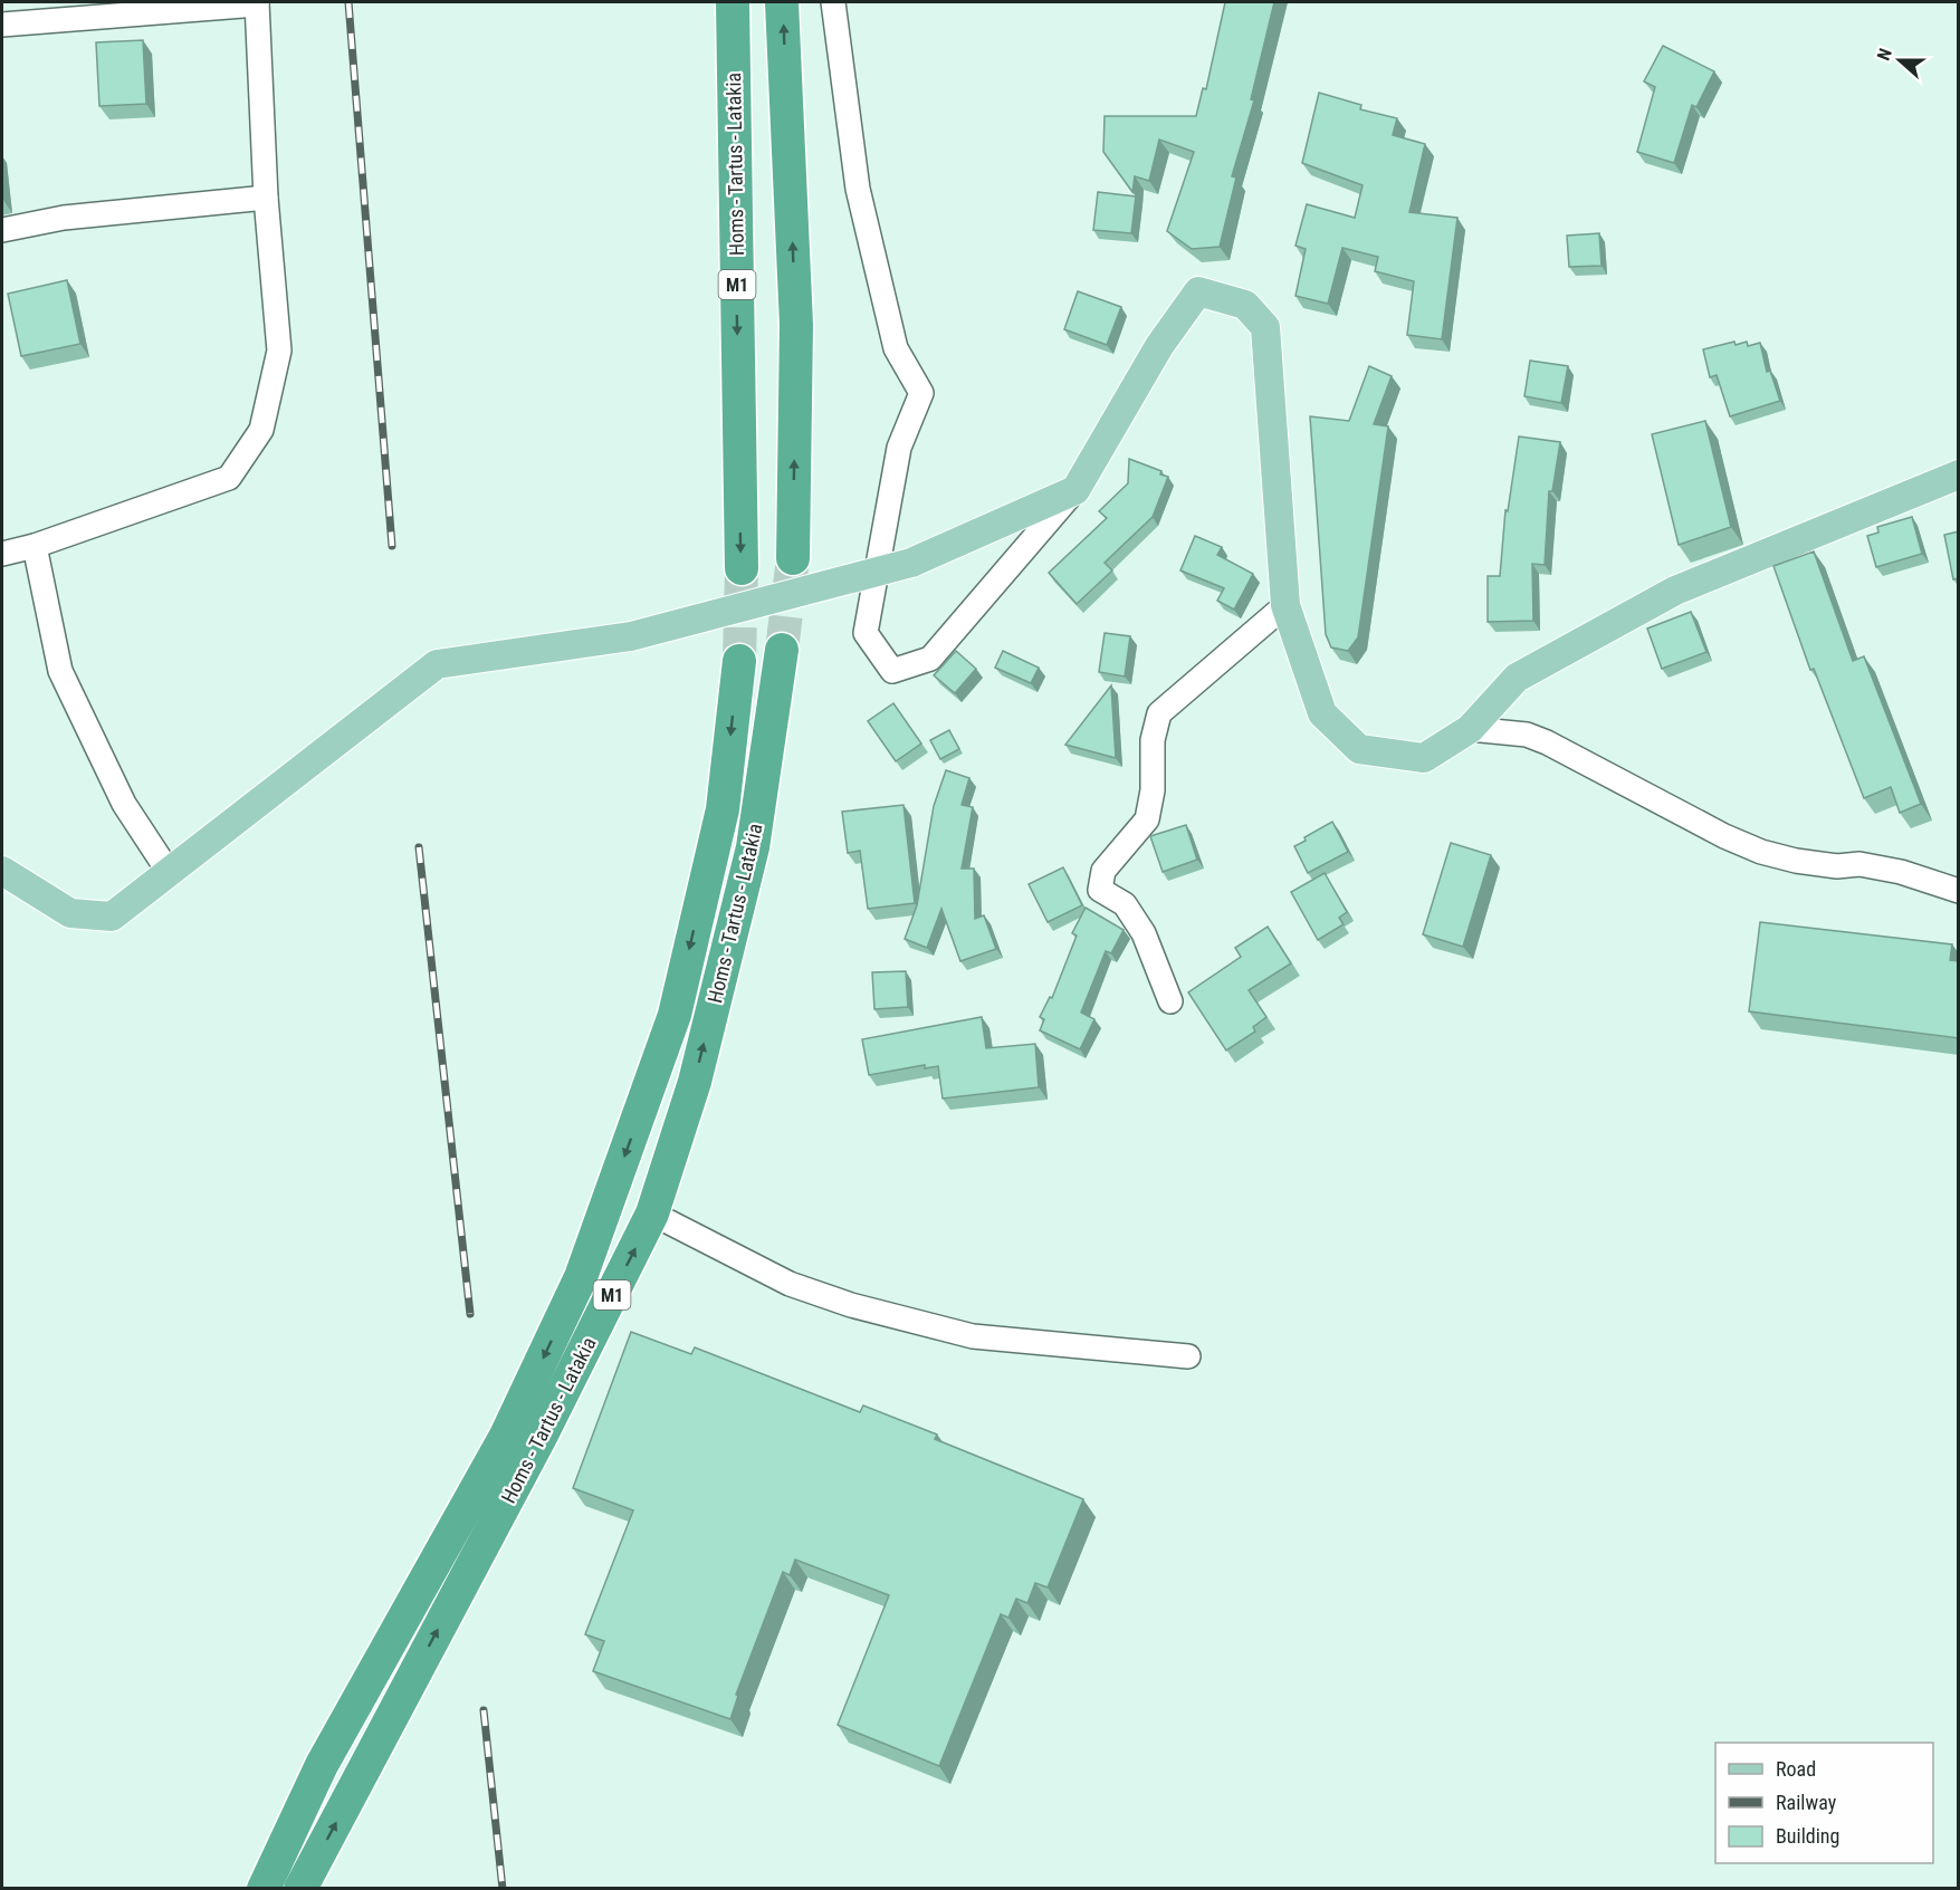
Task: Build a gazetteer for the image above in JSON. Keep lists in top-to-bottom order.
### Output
{
  "streets": {
    "highway": ["Homs - Tartus - Latakia", "M1"]
  },
  "legend": ["Road", "Railway", "Building"],
  "north": "left"
}
